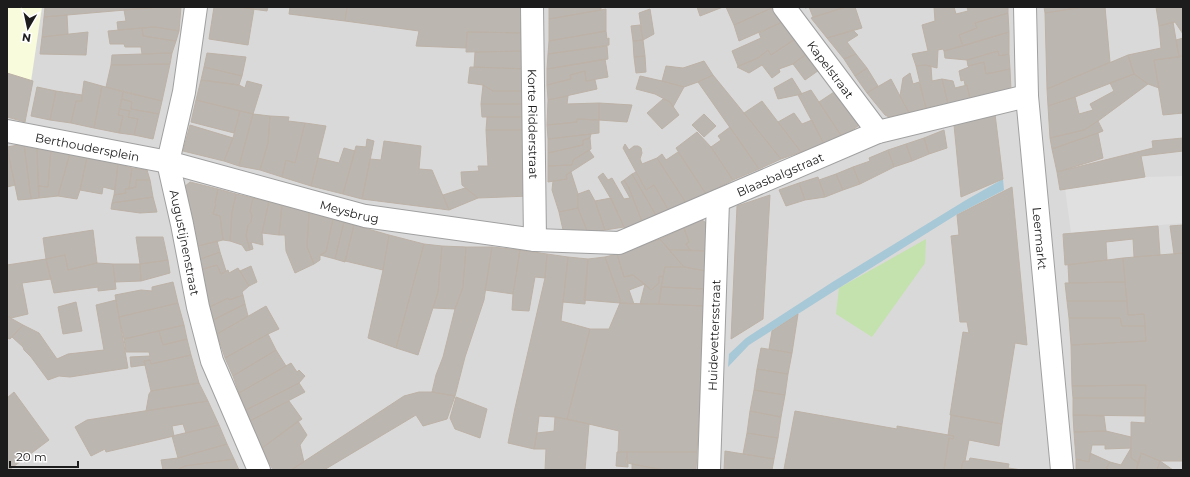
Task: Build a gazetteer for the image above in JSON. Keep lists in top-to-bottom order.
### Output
{
  "streets": {
    "street": [
      "Kapelstraat",
      "Korte Ridderstraat",
      "Berthoudersplein",
      "Blaasbalgstraat",
      "Meysbrug",
      "Leermarkt",
      "Augustijnenstraat",
      "Huidevettersstraat"
    ]
  },
  "crossings": [
    ["Kapelstraat", "Blaasbalgstraat"],
    ["Korte Ridderstraat", "Blaasbalgstraat"],
    ["Korte Ridderstraat", "Meysbrug"],
    ["Berthoudersplein", "Meysbrug"],
    ["Berthoudersplein", "Augustijnenstraat"],
    ["Blaasbalgstraat", "Meysbrug"],
    ["Blaasbalgstraat", "Leermarkt"],
    ["Blaasbalgstraat", "Huidevettersstraat"],
    ["Meysbrug", "Augustijnenstraat"]
  ],
  "scale_bar": "20 m",
  "north": "bottom"
}
